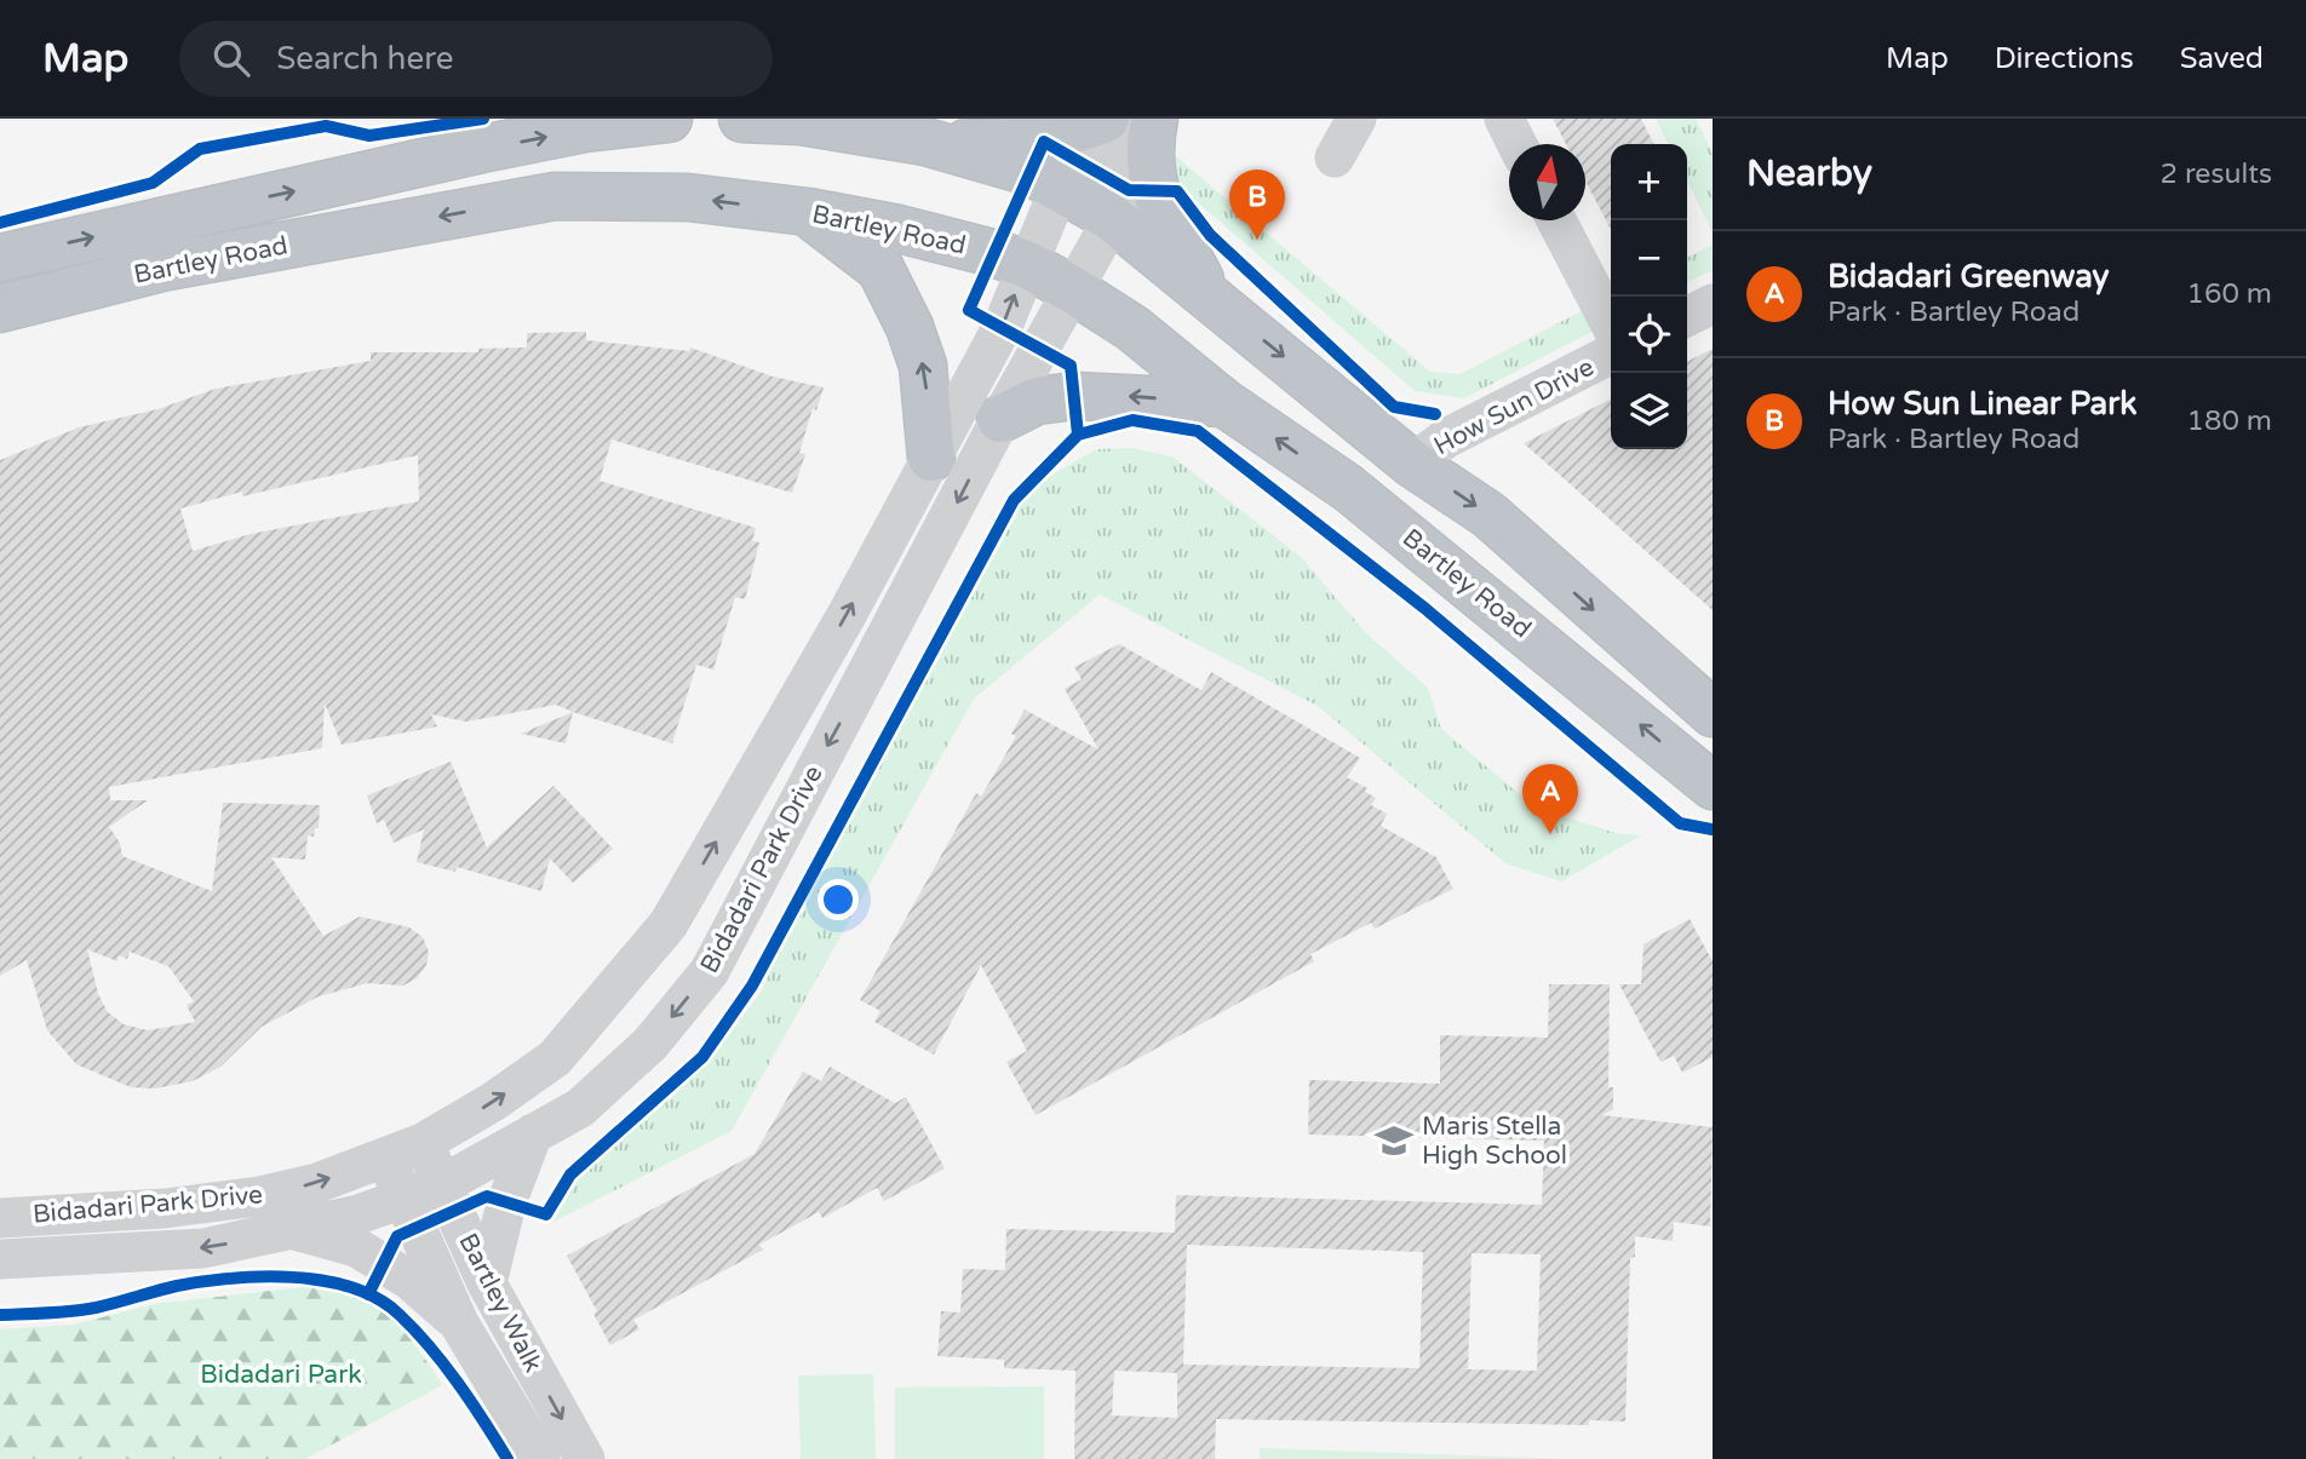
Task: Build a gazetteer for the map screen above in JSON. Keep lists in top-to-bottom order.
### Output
{
  "streets": {
    "highway": ["Bartley Road"],
    "street": ["How Sun Drive", "Bidadari Park Drive", "Bartley Walk"]
  },
  "crossings": [
    ["Bartley Road", "Bidadari Park Drive"],
    ["Bidadari Park Drive", "Bartley Walk"]
  ],
  "parks": ["Bidadari Park"],
  "places": {
    "school or university": ["Maris Stella High School"]
  },
  "north": "top",
  "page": {
    "header": "Map",
    "search": "Search here",
    "nav": ["Map", "Directions", "Saved"],
    "heading": ["Nearby", "2 results"],
    "map_buttons": ["+", "−"],
    "pins": ["B", "A"],
    "list": [
      {
        "mark": "A",
        "name": "Bidadari Greenway",
        "note": "Park · Bartley Road",
        "value": "160 m"
      },
      {
        "mark": "B",
        "name": "How Sun Linear Park",
        "note": "Park · Bartley Road",
        "value": "180 m"
      }
    ]
  }
}
